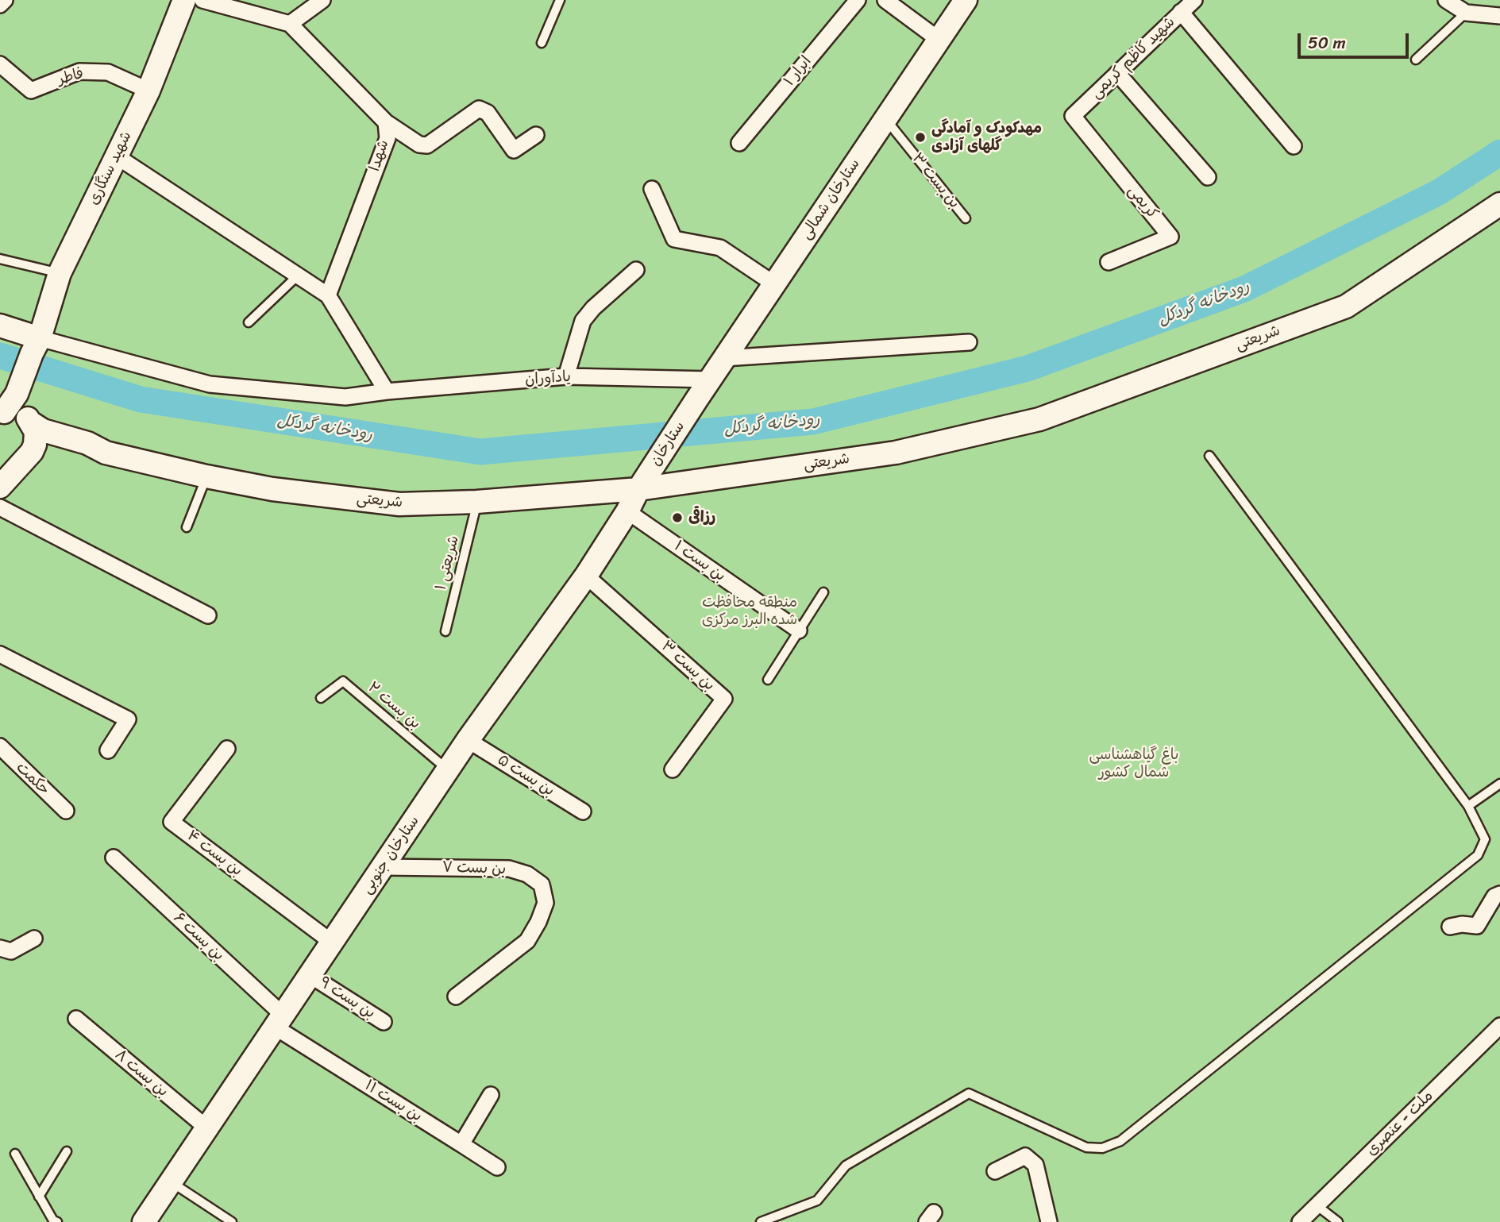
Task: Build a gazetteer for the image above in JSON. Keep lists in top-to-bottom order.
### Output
{
  "streets": {
    "street": [
      "شهید کاظم کریمی",
      "ابرار ۱",
      "فاطر",
      "شهدا",
      "شهید سنگاری",
      "بن بست ۳",
      "ستارخان شمالی",
      "کریمی",
      "شریعتی",
      "یادآوران",
      "ستارخان",
      "بن بست ۱",
      "بن بست ۵",
      "حکمت",
      "بن بست ۴",
      "ستارخان جنوبی",
      "بن بست ۷",
      "بن بست ۶",
      "بن بست ۹",
      "بن بست ۸",
      "بن بست ۱۱",
      "ملت - عنصری"
    ],
    "lane": ["شریعتی ۱", "بن بست ۲"]
  },
  "crossings": [
    ["شهید کاظم کریمی", "کریمی"],
    ["فاطر", "شهید سنگاری"],
    ["شهید سنگاری", "یادآوران"],
    ["بن بست ۳", "ستارخان شمالی"],
    ["بن بست ۳", "ستارخان جنوبی"],
    ["ستارخان شمالی", "یادآوران"],
    ["ستارخان شمالی", "ستارخان"],
    ["شریعتی", "ستارخان"],
    ["شریعتی", "شریعتی ۱"],
    ["شریعتی", "ستارخان جنوبی"],
    ["ستارخان", "ستارخان جنوبی"],
    ["بن بست ۱", "ستارخان جنوبی"],
    ["بن بست ۲", "ستارخان جنوبی"],
    ["بن بست ۵", "ستارخان جنوبی"],
    ["بن بست ۴", "ستارخان جنوبی"],
    ["ستارخان جنوبی", "بن بست ۷"],
    ["ستارخان جنوبی", "بن بست ۶"],
    ["ستارخان جنوبی", "بن بست ۹"],
    ["ستارخان جنوبی", "بن بست ۸"],
    ["ستارخان جنوبی", "بن بست ۱۱"],
    ["بن بست ۶", "بن بست ۱۱"]
  ],
  "water": ["رودخانه گردکل"],
  "parks": ["منطقه محافظت شده البرز مرکزی", "باغ گیاهشناسی شمال کشور"],
  "places": ["مهدکودک و آمادگی گلهای آزادی", "رزاقی"],
  "scale_bar": "50 m"
}
